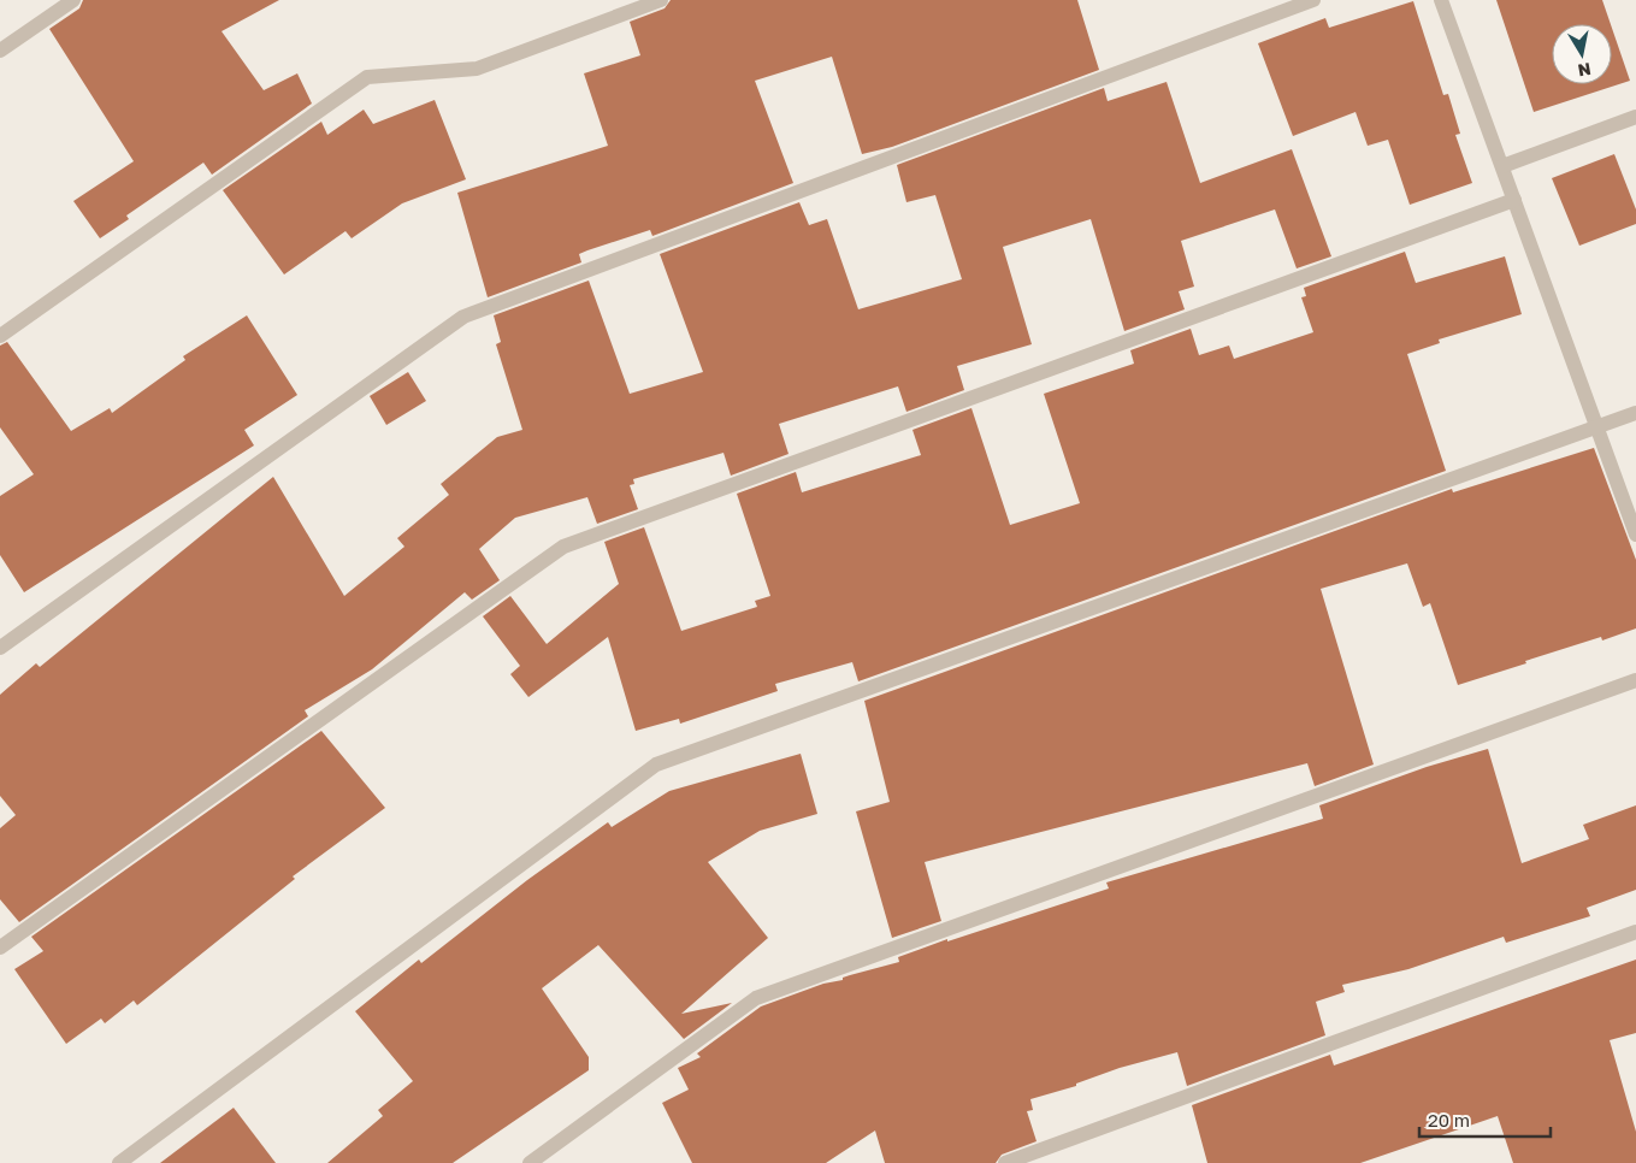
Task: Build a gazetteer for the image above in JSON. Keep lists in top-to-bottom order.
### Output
{
  "scale_bar": "20 m",
  "north": "bottom"
}
